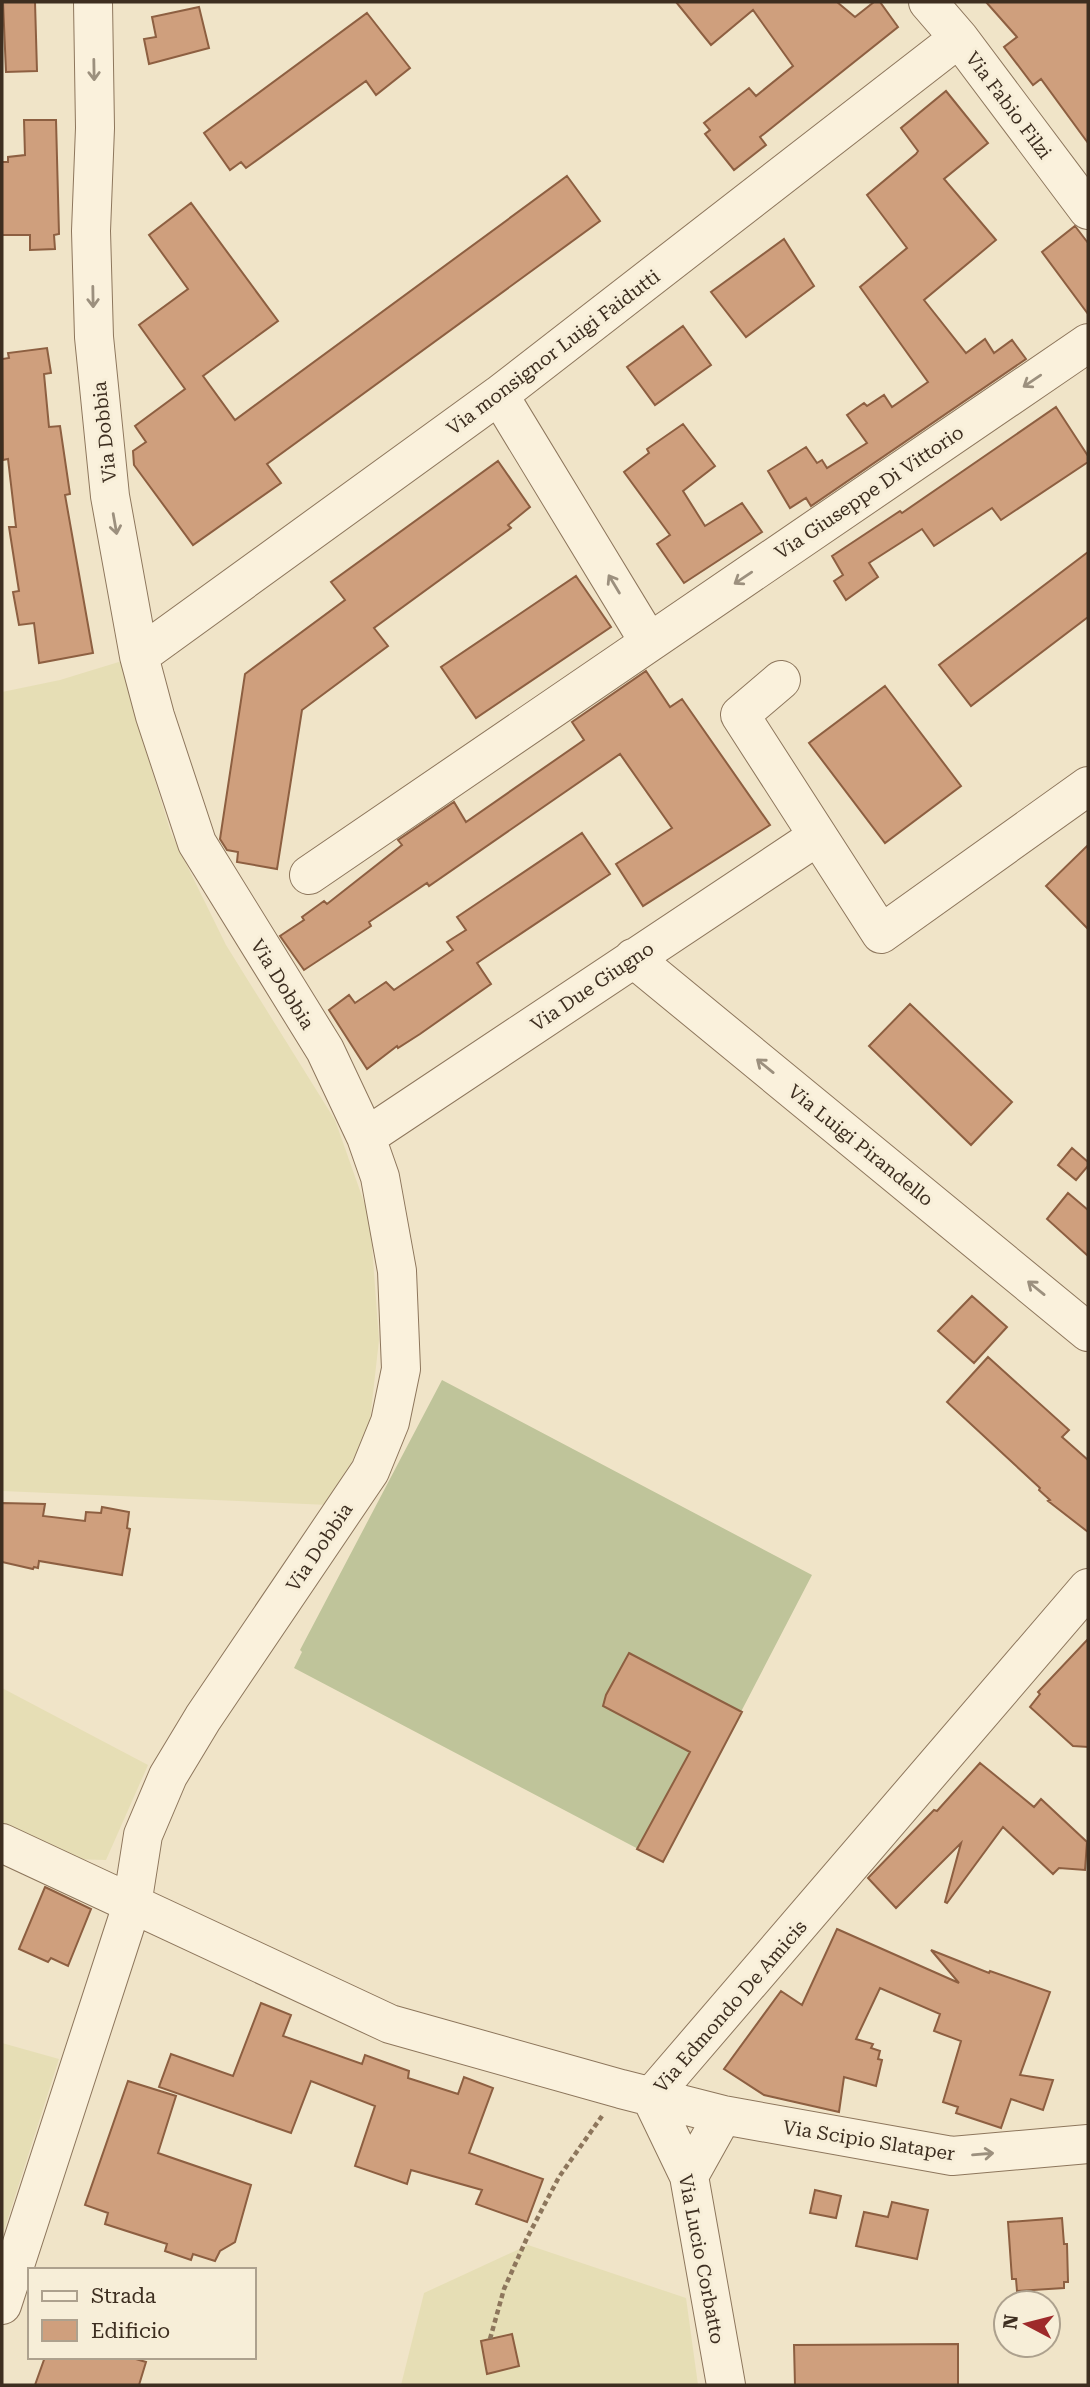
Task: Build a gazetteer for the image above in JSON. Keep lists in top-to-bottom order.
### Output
{
  "streets": {
    "street": [
      "Via Fabio Filzi",
      "Via monsignor Luigi Faidutti",
      "Via Dobbia",
      "Via Giuseppe Di Vittorio",
      "Via Due Giugno",
      "Via Luigi Pirandello",
      "Via Edmondo De Amicis",
      "Via Scipio Slataper",
      "Via Lucio Corbatto"
    ]
  },
  "crossings": [
    ["Via Fabio Filzi", "Via monsignor Luigi Faidutti"],
    ["Via monsignor Luigi Faidutti", "Via Dobbia"],
    ["Via Dobbia", "Via Due Giugno"],
    ["Via Due Giugno", "Via Luigi Pirandello"],
    ["Via Edmondo De Amicis", "Via Scipio Slataper"],
    ["Via Edmondo De Amicis", "Via Lucio Corbatto"],
    ["Via Scipio Slataper", "Via Lucio Corbatto"]
  ],
  "one_way": ["Via Giuseppe Di Vittorio", "Via Luigi Pirandello", "Via Scipio Slataper"],
  "legend": ["Strada", "Edificio"],
  "north": "left"
}
